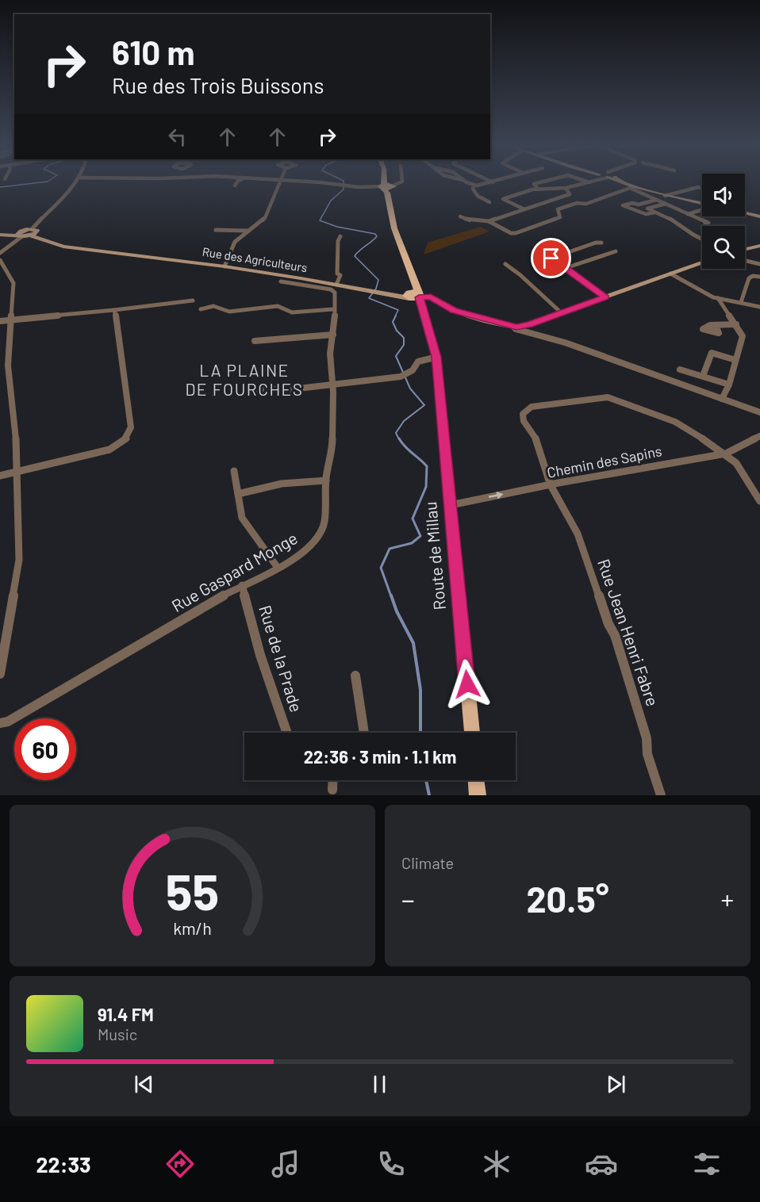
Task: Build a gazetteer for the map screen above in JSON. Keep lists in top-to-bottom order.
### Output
{
  "streets": {
    "main road": ["Route de Millau"],
    "street": [
      "Rue des Agriculteurs",
      "Chemin des Sapins",
      "Rue Gaspard Monge",
      "Rue Jean Henri Fabre",
      "Rue de la Prade"
    ]
  },
  "crossings": [
    ["Rue des Agriculteurs", "Route de Millau"],
    ["Chemin des Sapins", "Route de Millau"],
    ["Chemin des Sapins", "Rue Jean Henri Fabre"],
    ["Rue Gaspard Monge", "Rue de la Prade"]
  ],
  "districts": ["LA PLAINE DE FOURCHES"],
  "page": {
    "turn": ["610 m", "Rue des Trois Buissons"],
    "limit": "60",
    "trip": "22:36 · 3 min · 1.1 km",
    "tile": "Climate",
    "heat": ["−", "20.5°", "+"],
    "song": ["91.4 FM", "Music"],
    "tabs": "22:33",
    "gauge": ["55", "km/h"]
  }
}
